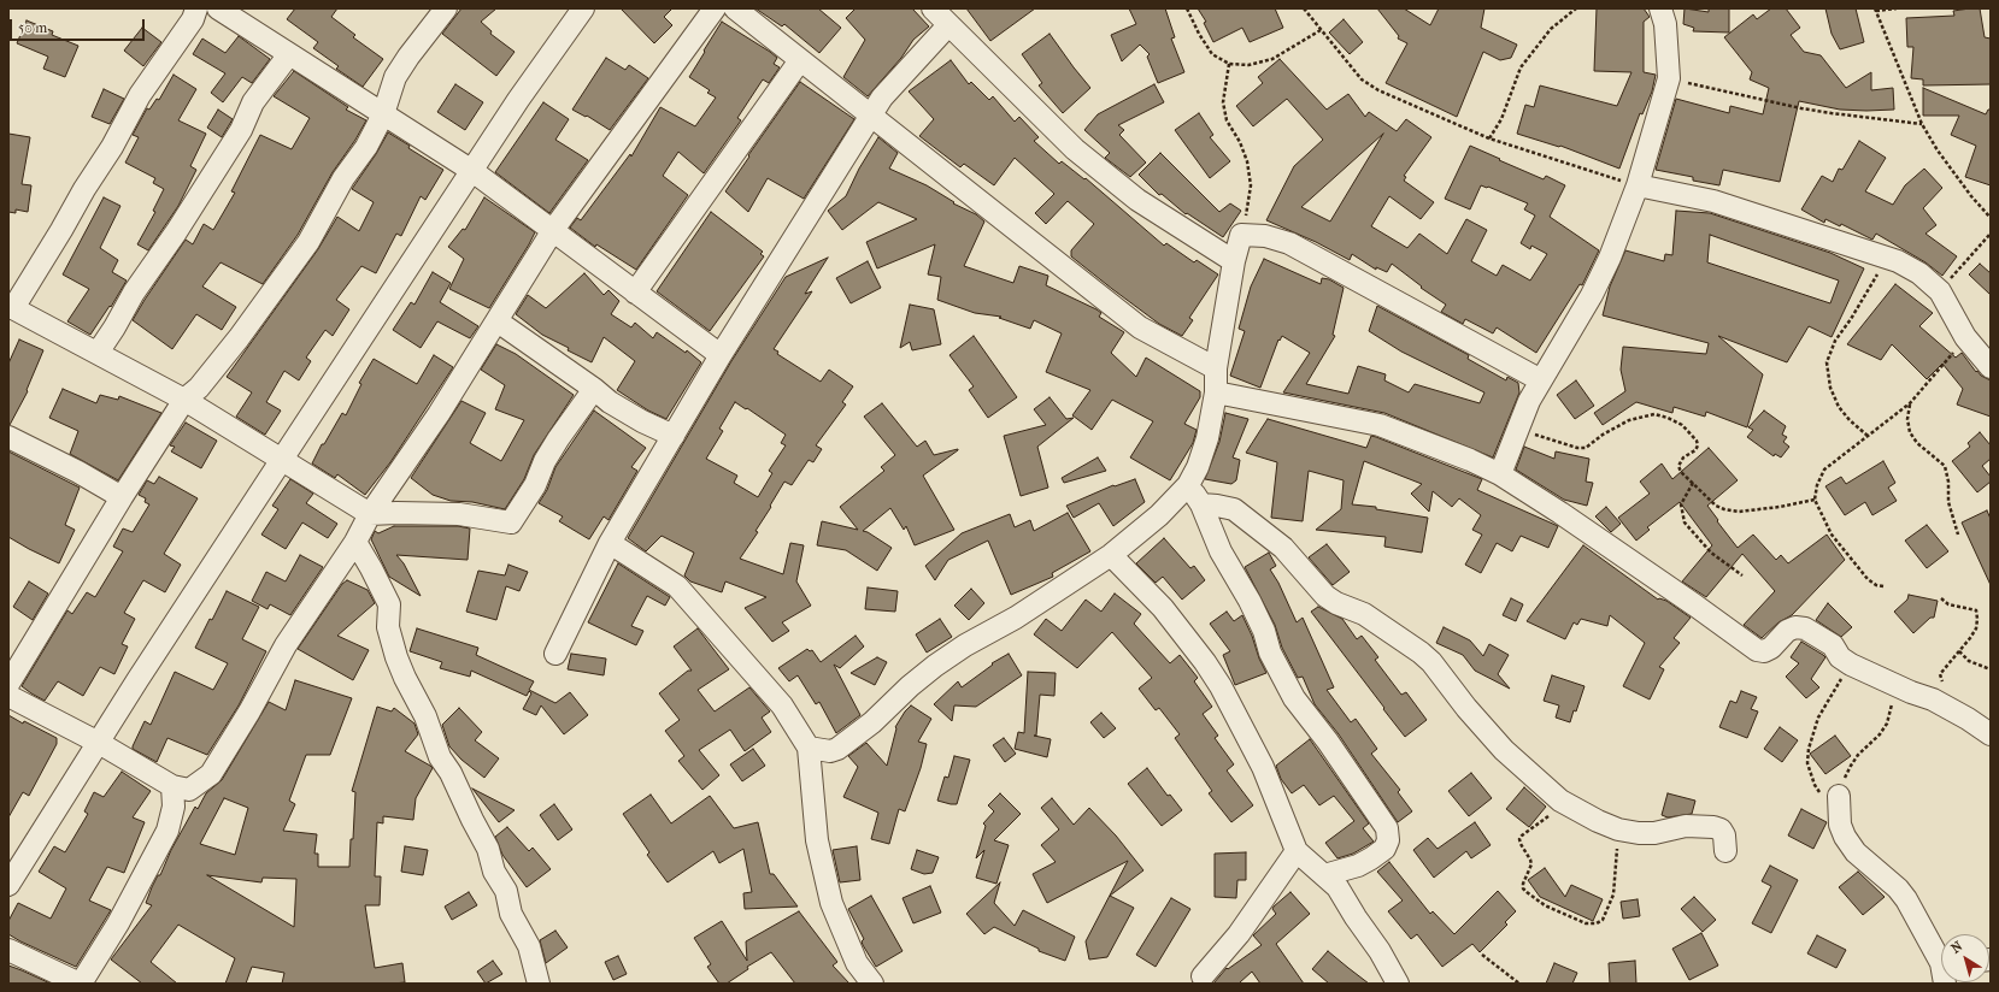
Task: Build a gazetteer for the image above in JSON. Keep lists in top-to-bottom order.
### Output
{
  "scale_bar": "50 m",
  "north": "top left"
}
